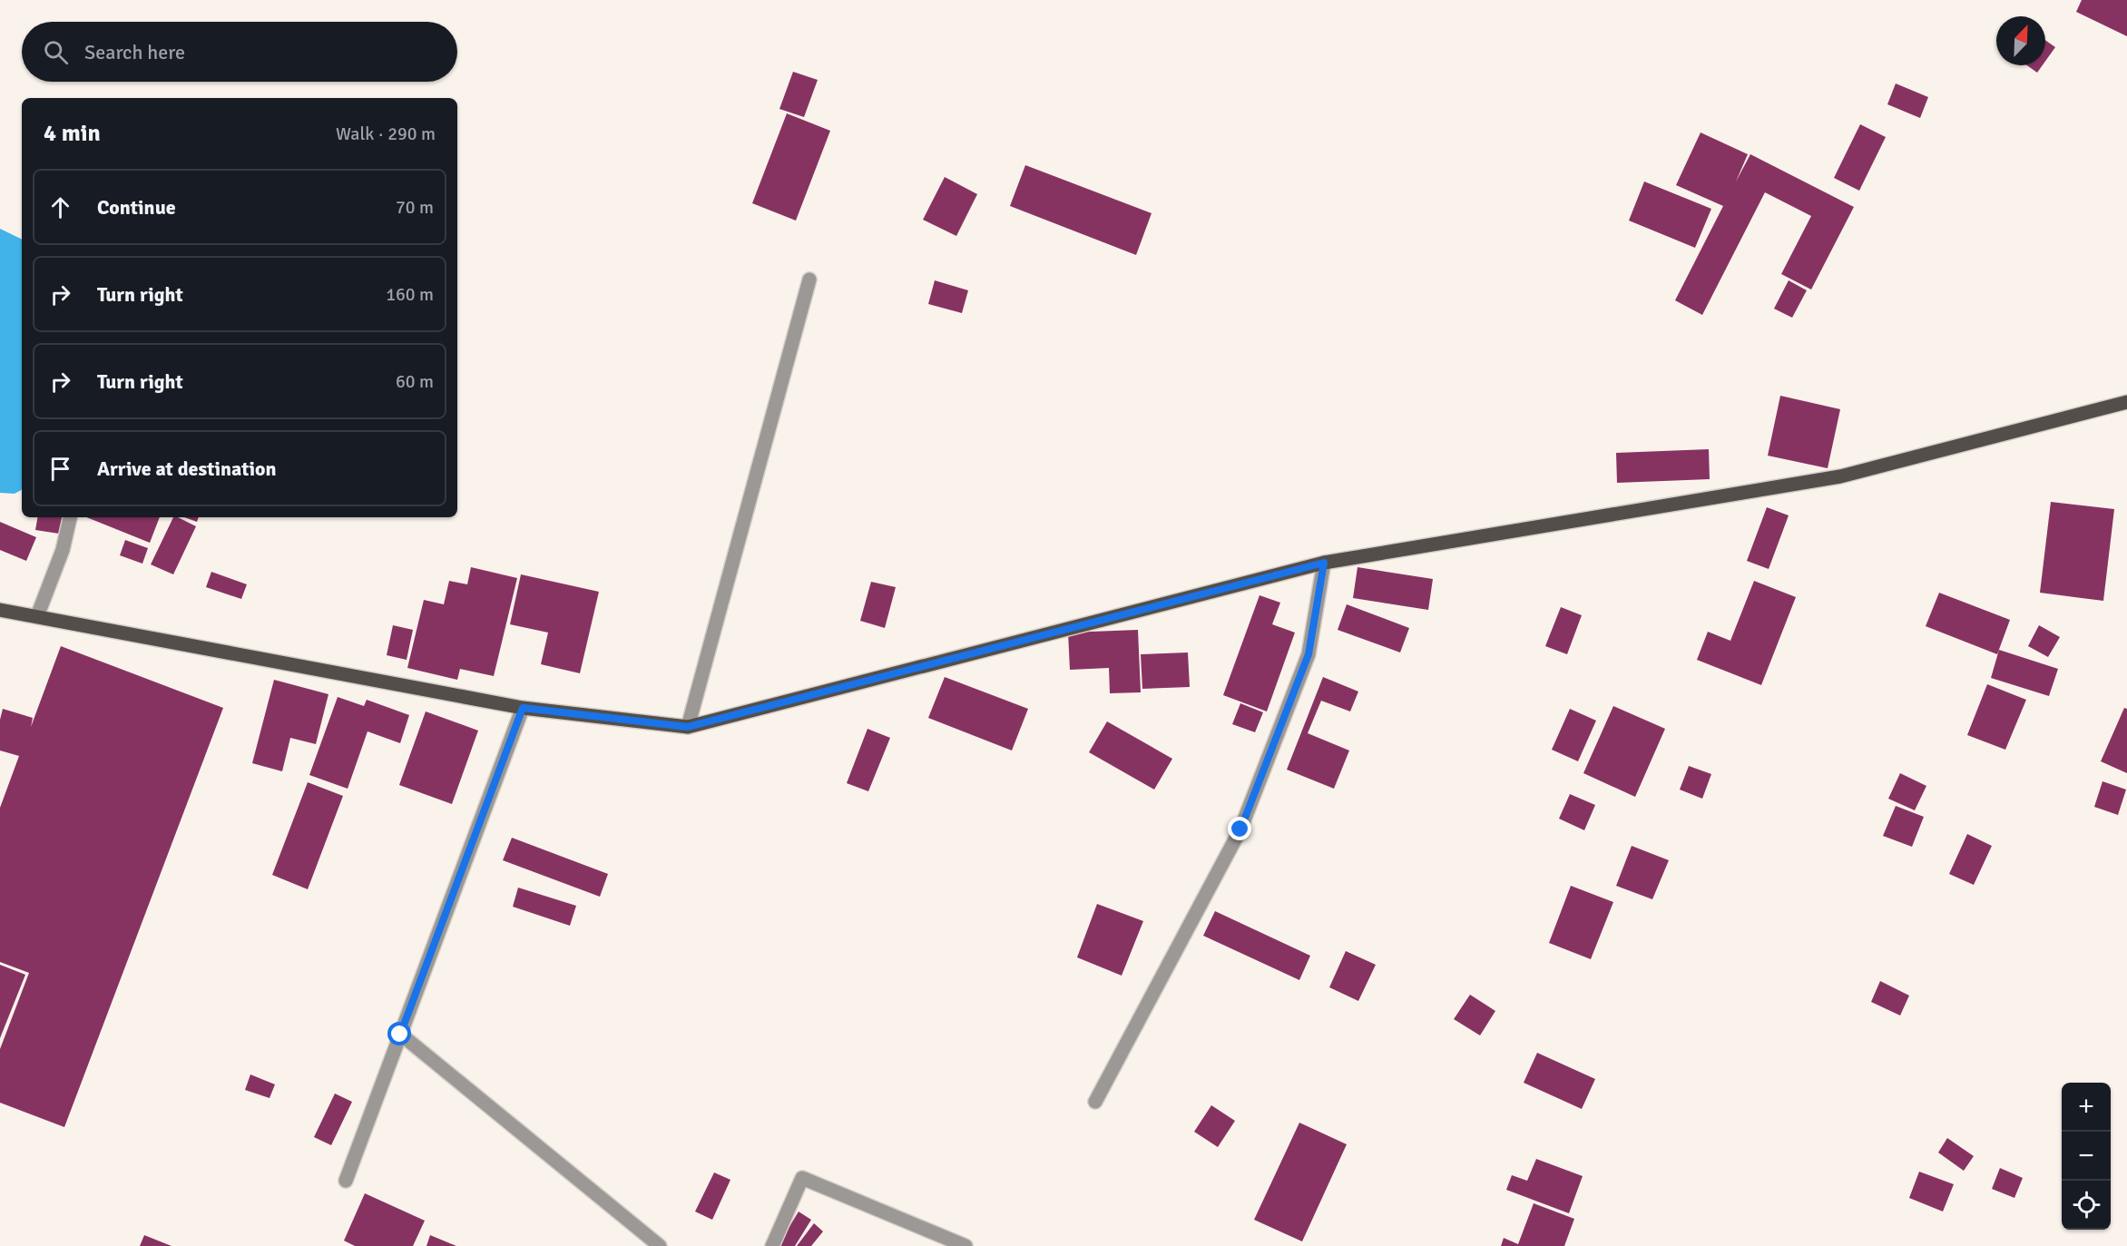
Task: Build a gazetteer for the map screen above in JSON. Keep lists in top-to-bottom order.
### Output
{
  "north": "top right",
  "page": {
    "search": "Search here",
    "heading": ["4 min", "Walk · 290 m"],
    "list": [
      ["Continue", "70 m"],
      ["Turn right", "160 m"],
      ["Turn right", "60 m"],
      "Arrive at destination"
    ],
    "map_buttons": ["+", "−"]
  }
}
